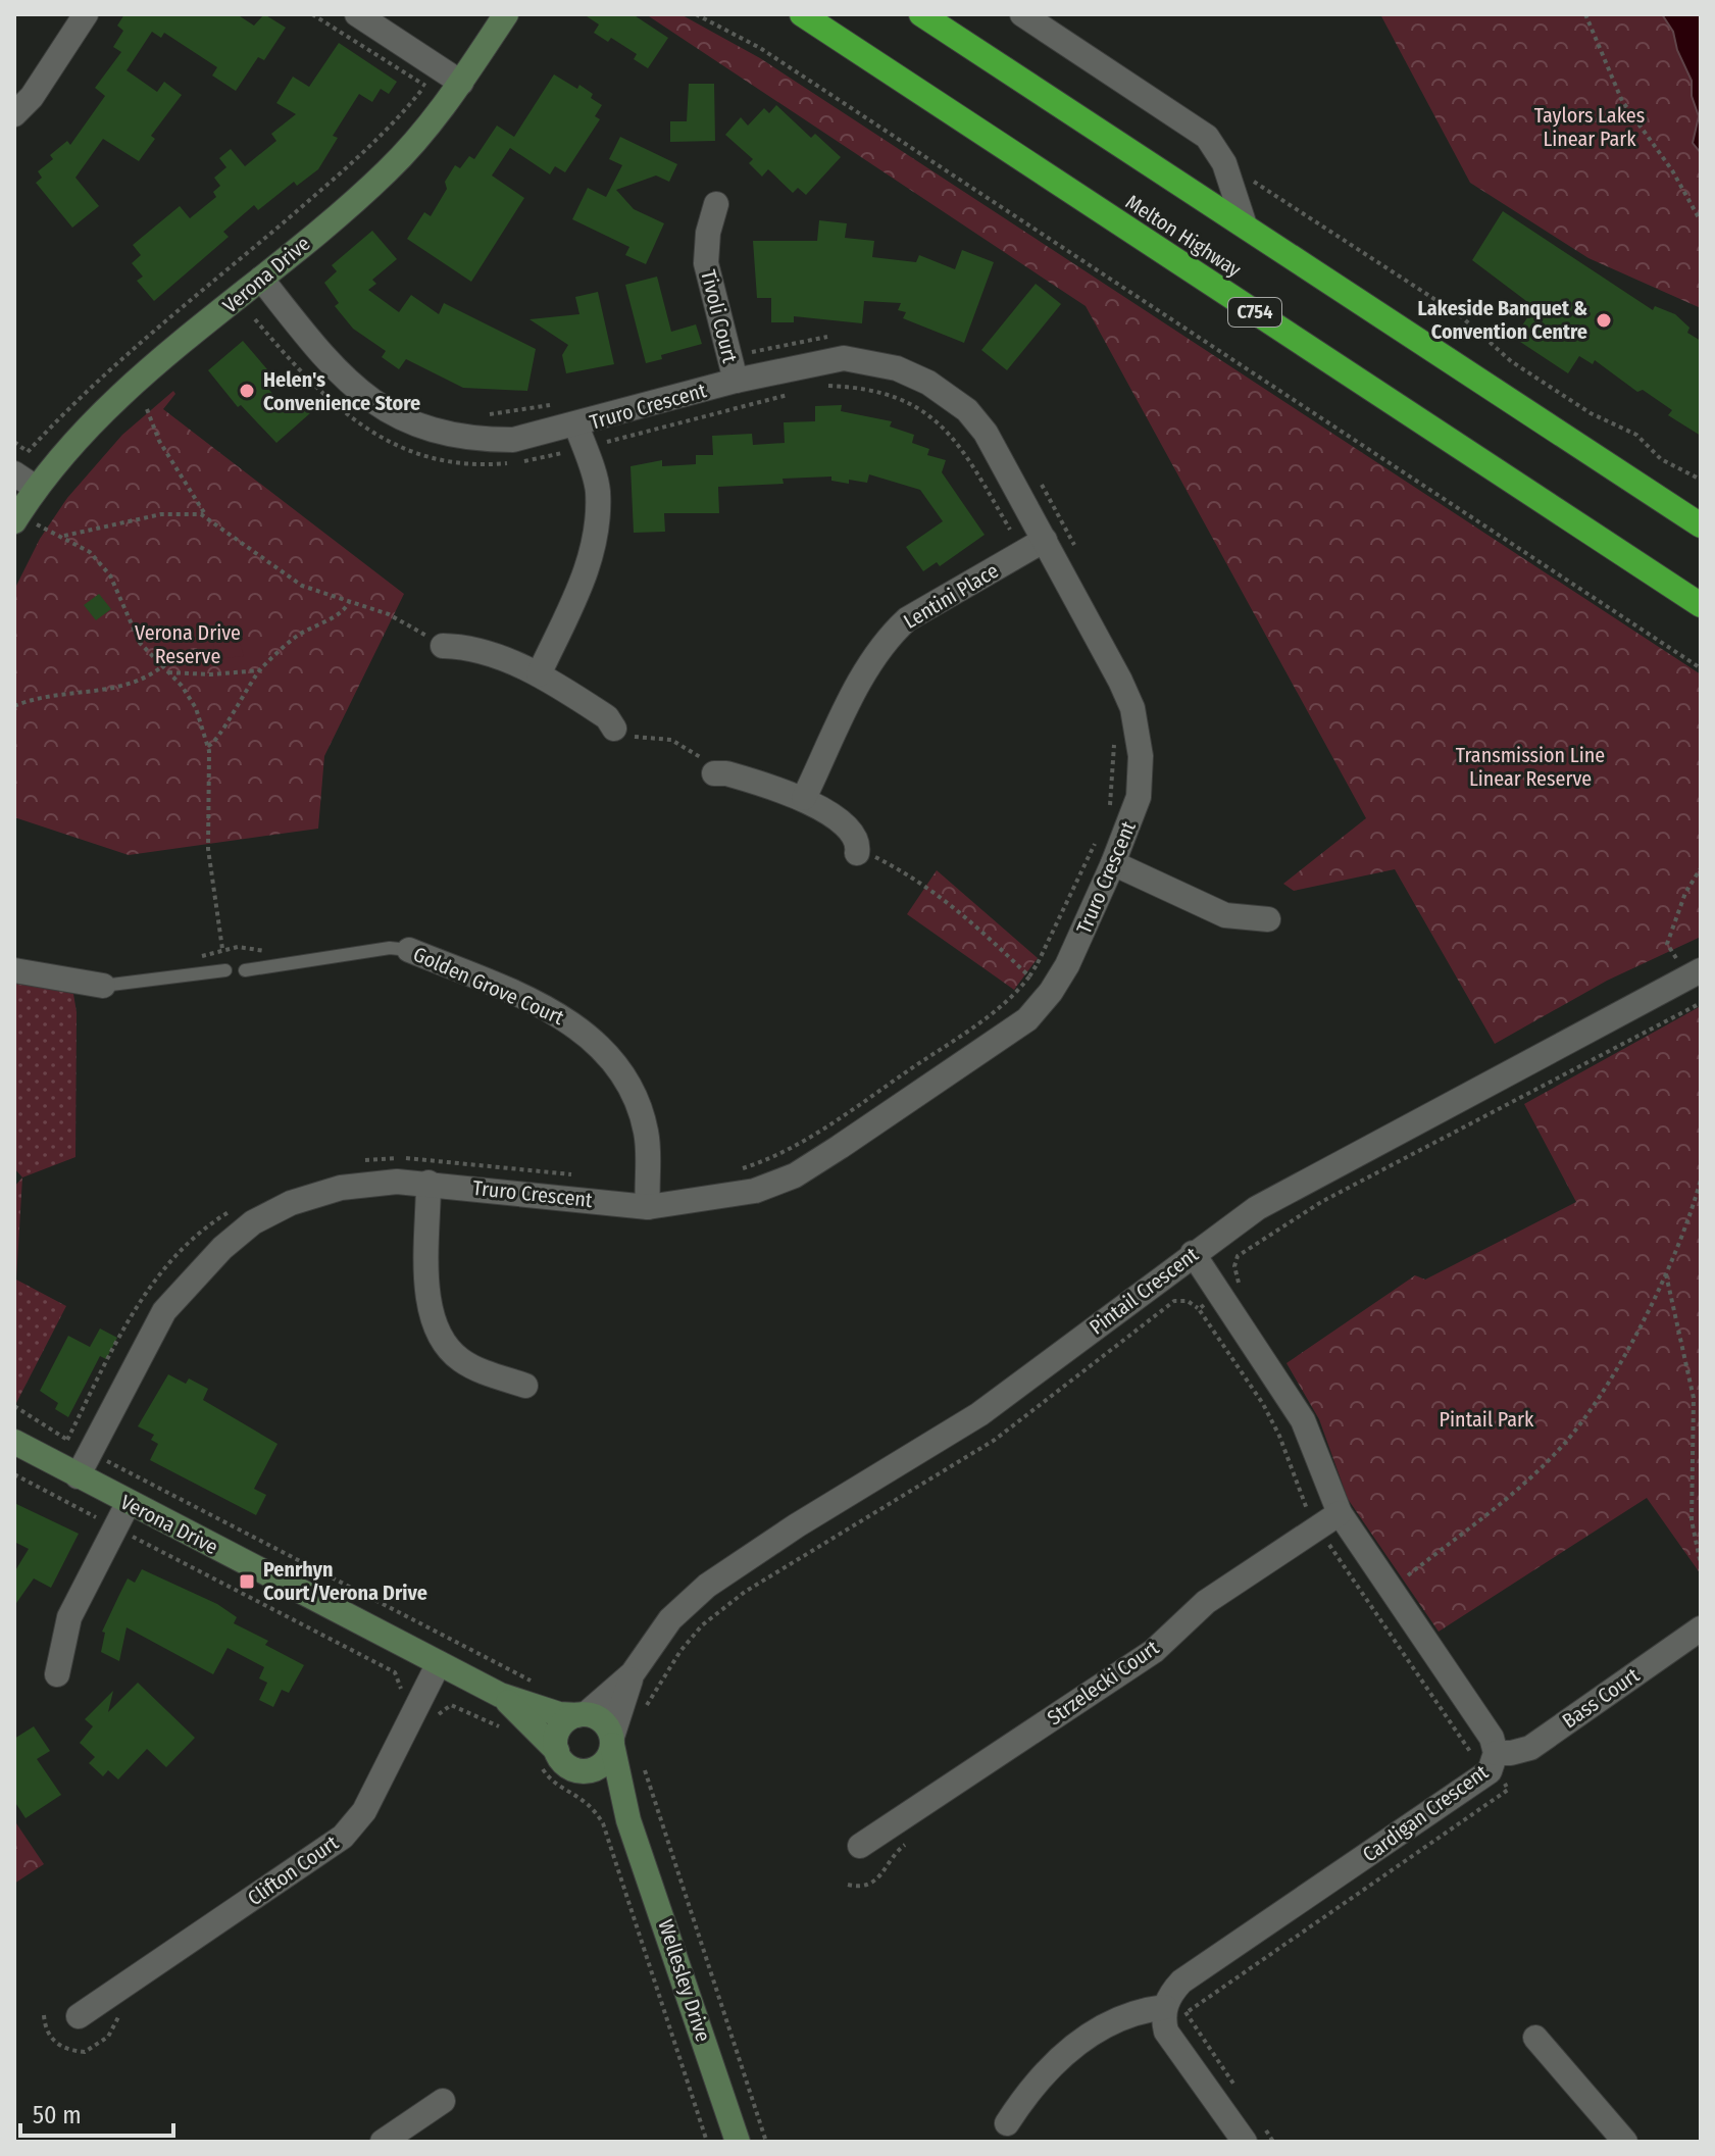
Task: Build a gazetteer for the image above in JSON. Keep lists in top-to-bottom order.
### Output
{
  "streets": {
    "highway": ["Melton Highway", "C754"],
    "street": [
      "Verona Drive",
      "Tivoli Court",
      "Truro Crescent",
      "Lentini Place",
      "Golden Grove Court",
      "Pintail Crescent",
      "Strzelecki Court",
      "Bass Court",
      "Cardigan Crescent",
      "Clifton Court",
      "Wellesley Drive"
    ]
  },
  "crossings": [
    ["Verona Drive", "Truro Crescent"],
    ["Verona Drive", "Pintail Crescent"],
    ["Verona Drive", "Clifton Court"],
    ["Verona Drive", "Wellesley Drive"],
    ["Tivoli Court", "Truro Crescent"],
    ["Truro Crescent", "Lentini Place"],
    ["Truro Crescent", "Golden Grove Court"],
    ["Pintail Crescent", "Cardigan Crescent"],
    ["Pintail Crescent", "Wellesley Drive"],
    ["Strzelecki Court", "Cardigan Crescent"],
    ["Bass Court", "Cardigan Crescent"]
  ],
  "parks": [
    "Taylors Lakes Linear Park",
    "Verona Drive Reserve",
    "Transmission Line Linear Reserve",
    "Pintail Park"
  ],
  "places": {
    "other": ["Lakeside Banquet & Convention Centre", "Helen's Convenience Store"],
    "transit": ["Penrhyn Court/Verona Drive"]
  },
  "scale_bar": "50 m"
}
